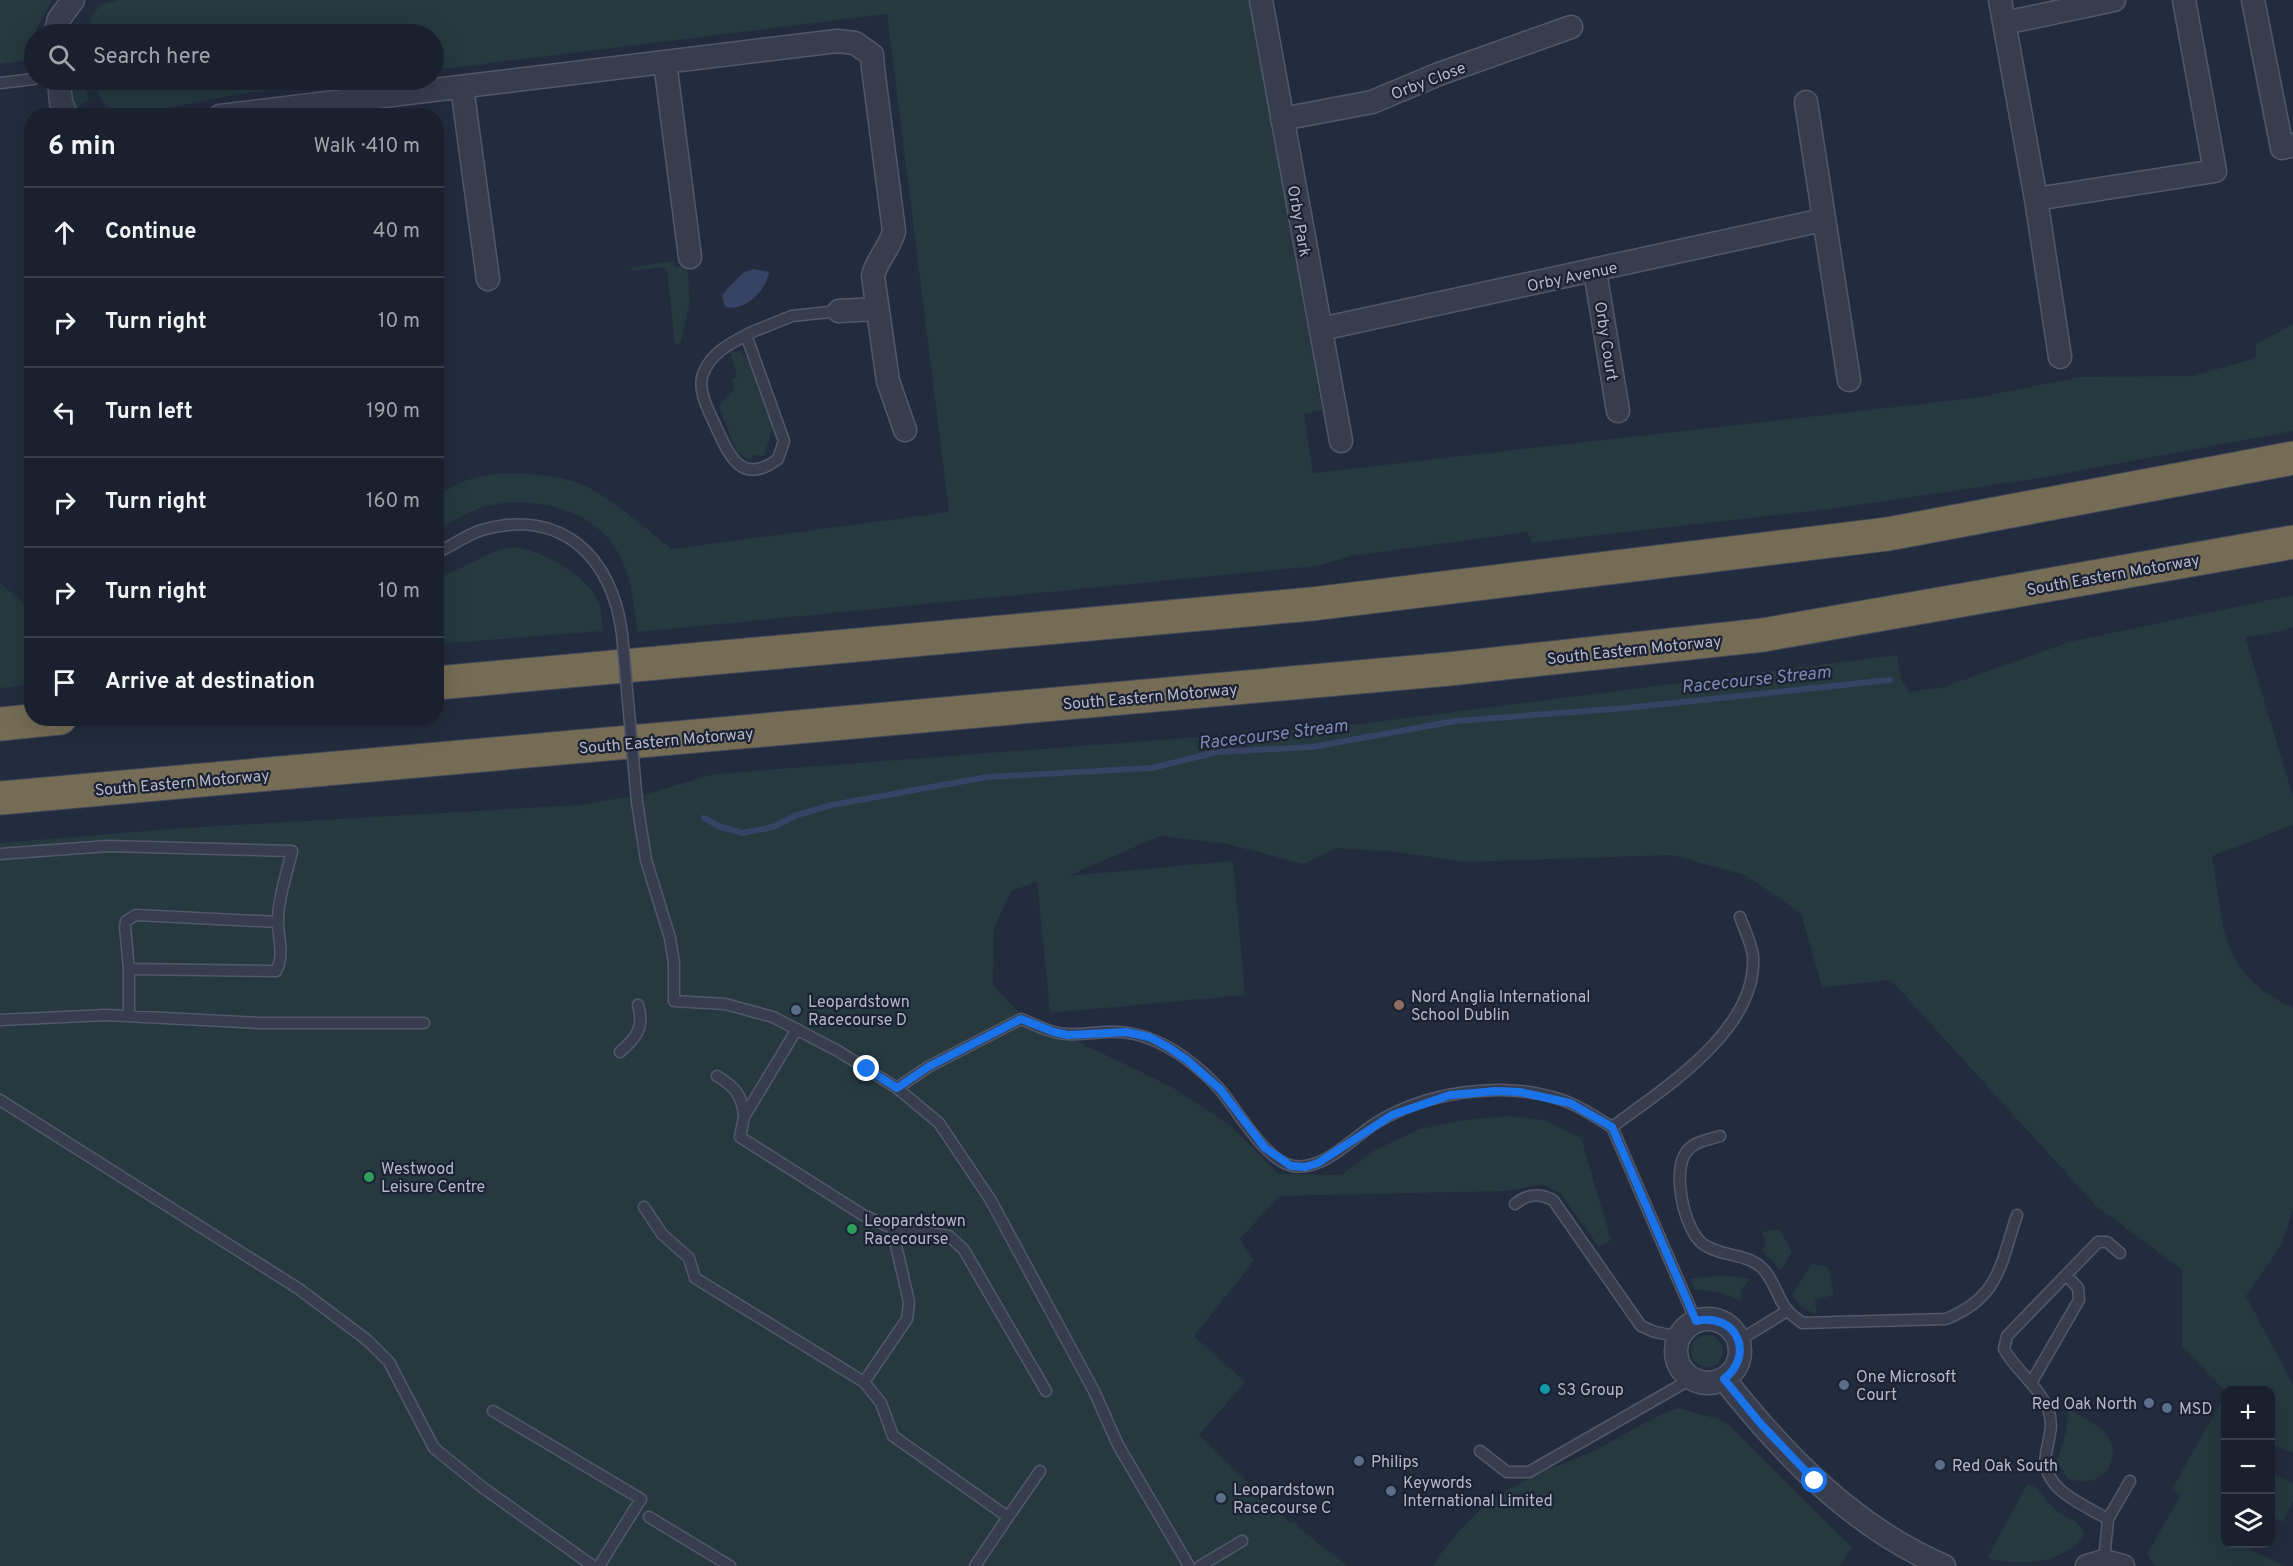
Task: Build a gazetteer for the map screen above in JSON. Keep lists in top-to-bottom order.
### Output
{
  "streets": {
    "highway": ["South Eastern Motorway"],
    "street": [
      "Orby Close",
      "Orby Park",
      "Orby Avenue",
      "Orby Court"
    ]
  },
  "crossings": [
    ["Orby Close", "Orby Park"],
    ["Orby Park", "Orby Avenue"],
    ["Orby Avenue", "Orby Court"]
  ],
  "water": ["Racecourse Stream"],
  "places": [
    "Nord Anglia International School Dublin",
    "Leopardstown Racecourse D",
    "Westwood Leisure Centre",
    "Leopardstown Racecourse",
    "One Microsoft Court",
    "S3 Group",
    "Red Oak North",
    "MSD",
    "Philips",
    "Red Oak South",
    "Keywords International Limited",
    "Leopardstown Racecourse C"
  ],
  "page": {
    "search": "Search here",
    "heading": ["6 min", "Walk · 410 m"],
    "list": [
      ["Continue", "40 m"],
      ["Turn right", "10 m"],
      ["Turn left", "190 m"],
      ["Turn right", "160 m"],
      ["Turn right", "10 m"],
      "Arrive at destination"
    ],
    "map_buttons": ["+", "−"]
  }
}
